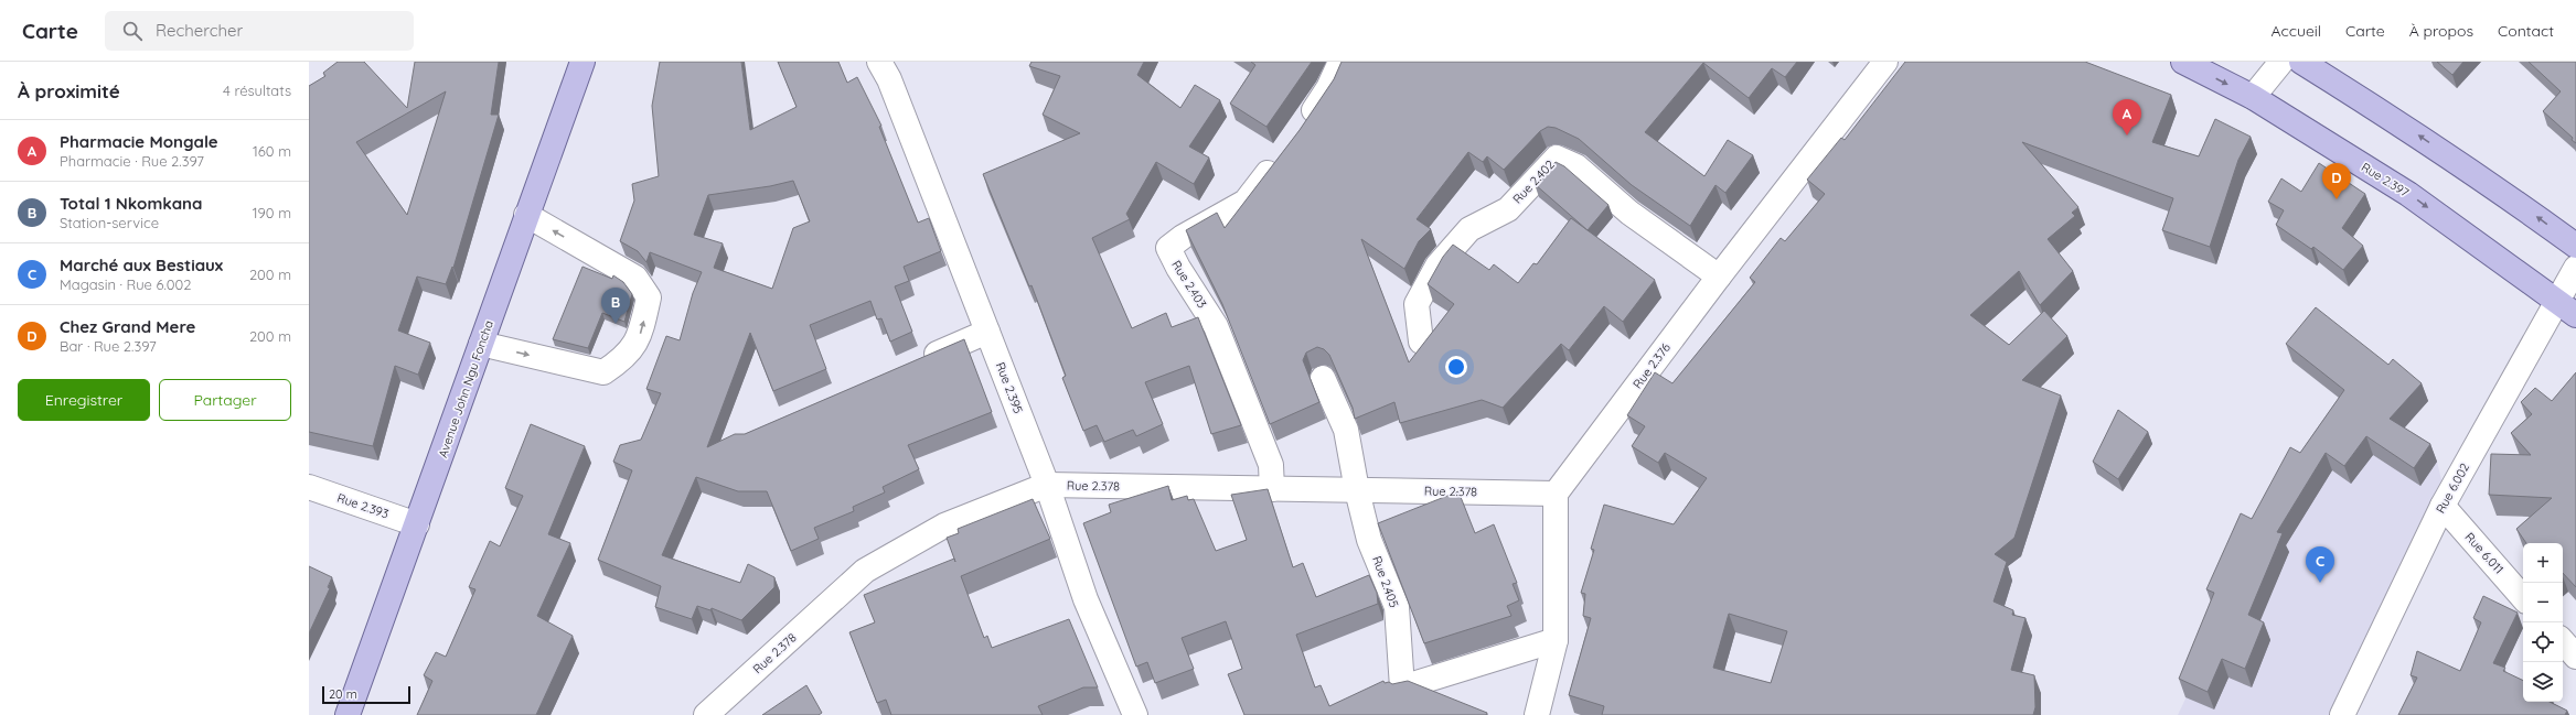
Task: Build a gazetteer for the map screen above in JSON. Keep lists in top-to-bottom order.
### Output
{
  "streets": {
    "main road": ["Rue 2.397", "Avenue John Ngu Foncha"],
    "street": [
      "Rue 2.402",
      "Rue 2.403",
      "Rue 2.376",
      "Rue 2.395",
      "Rue 2.378",
      "Rue 6.002",
      "Rue 2.393",
      "Rue 6.011",
      "Rue 2.405"
    ]
  },
  "crossings": [
    ["Rue 2.397", "Rue 6.002"],
    ["Rue 2.402", "Rue 2.376"],
    ["Rue 2.403", "Rue 2.378"],
    ["Rue 2.376", "Rue 2.378"],
    ["Rue 2.395", "Rue 2.378"],
    ["Avenue John Ngu Foncha", "Rue 2.393"],
    ["Rue 2.378", "Rue 2.405"],
    ["Rue 6.002", "Rue 6.011"]
  ],
  "scale_bar": "20 m",
  "page": {
    "header": "Carte",
    "search": "Rechercher",
    "nav": [
      "Accueil",
      "Carte",
      "À propos",
      "Contact"
    ],
    "heading": ["À proximité", "4 résultats"],
    "pins": [
      "A",
      "D",
      "B",
      "C"
    ],
    "list": [
      {
        "mark": "A",
        "name": "Pharmacie Mongale",
        "note": "Pharmacie · Rue 2.397",
        "value": "160 m"
      },
      {
        "mark": "B",
        "name": "Total 1 Nkomkana",
        "note": "Station-service",
        "value": "190 m"
      },
      {
        "mark": "C",
        "name": "Marché aux Bestiaux",
        "note": "Magasin · Rue 6.002",
        "value": "200 m"
      },
      {
        "mark": "D",
        "name": "Chez Grand Mere",
        "note": "Bar · Rue 2.397",
        "value": "200 m"
      }
    ],
    "buttons": ["Enregistrer", "Partager"],
    "map_buttons": ["+", "−"],
    "scale": "20 m"
  }
}
